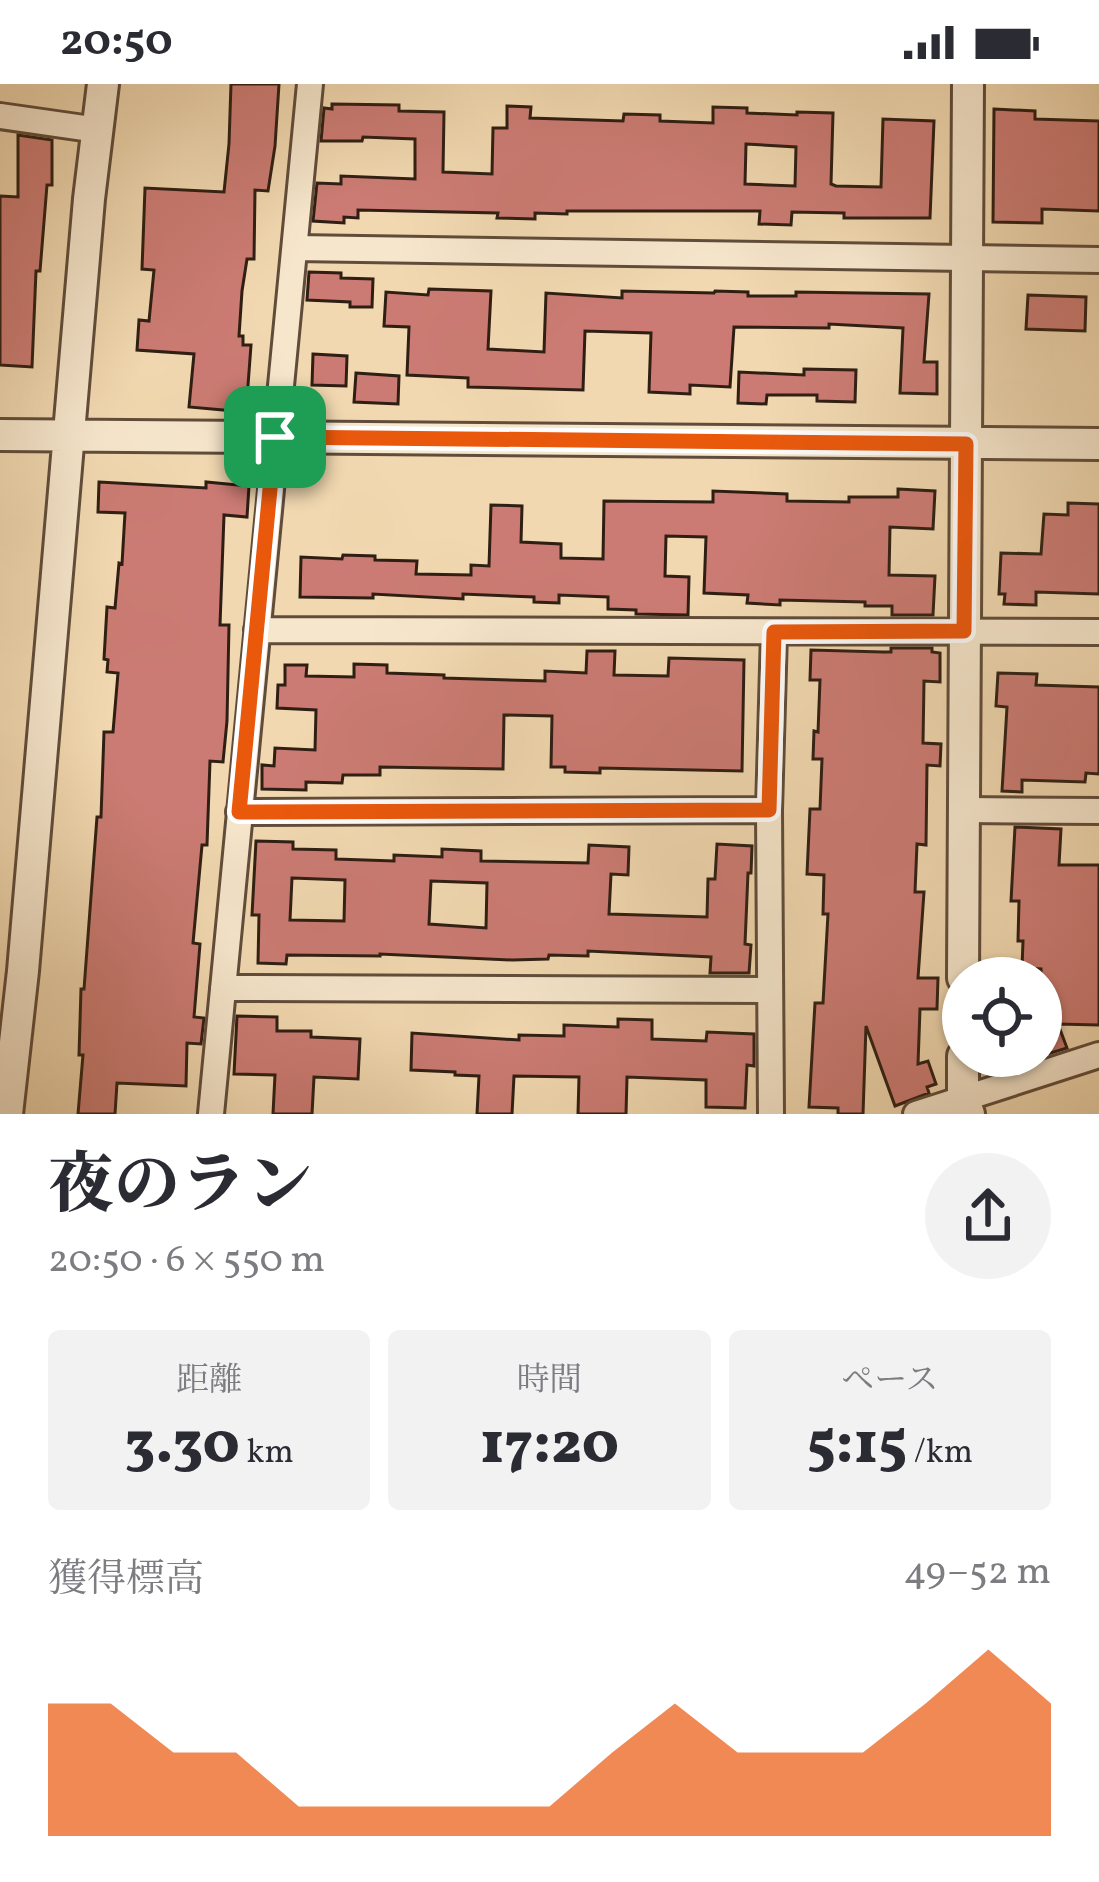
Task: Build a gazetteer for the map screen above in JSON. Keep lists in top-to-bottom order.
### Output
{
  "page": {
    "status": "20:50",
    "heading": ["夜のラン", "20:50 · 6 × 550 m"],
    "stats": [
      ["距離", "3.30 km"],
      ["時間", "17:20"],
      ["ペース", "5:15 /km"]
    ],
    "chart": ["獲得標高", "49–52 m"]
  }
}
